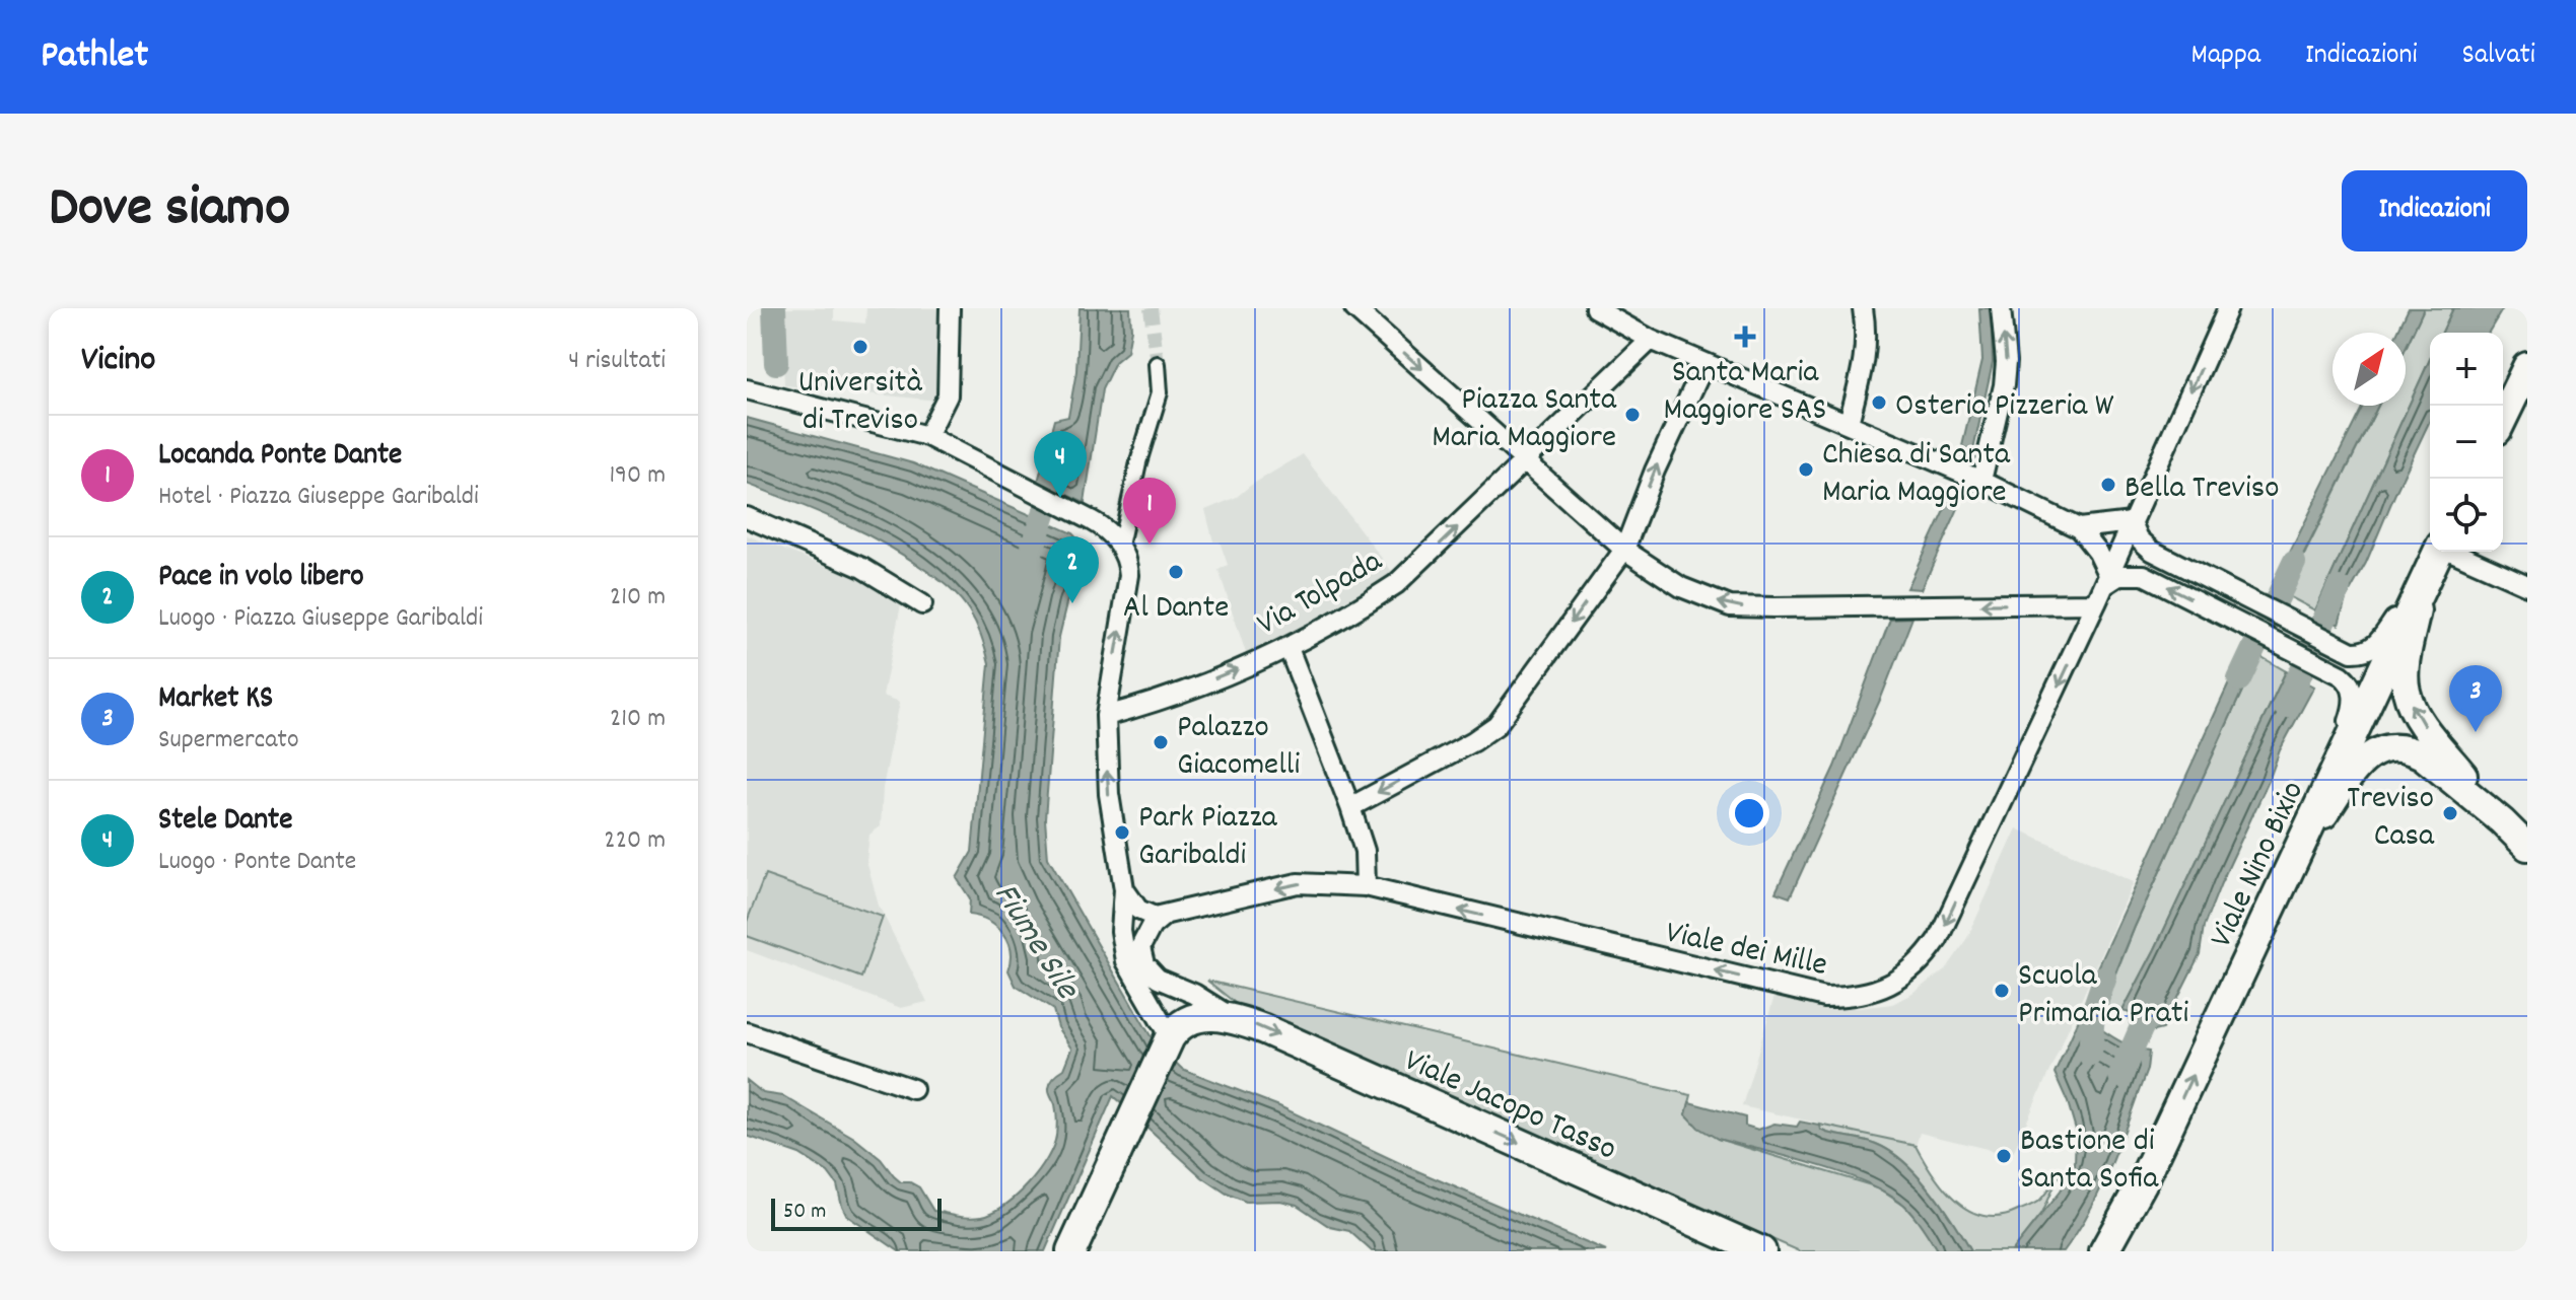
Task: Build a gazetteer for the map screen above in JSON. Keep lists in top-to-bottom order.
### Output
{
  "streets": {
    "main road": ["Viale Nino Bixio", "Viale Jacopo Tasso"],
    "street": ["Via Tolpada", "Viale dei Mille"]
  },
  "crossings": [
    ["Viale dei Mille", "Viale Jacopo Tasso"]
  ],
  "one_way": ["Viale Nino Bixio", "Viale dei Mille", "Viale Jacopo Tasso"],
  "water": ["Fiume Sile"],
  "places": {
    "health": ["Santa Maria Maggiore SAS"],
    "other": [
      "Università di Treviso",
      "Osteria Pizzeria W",
      "Piazza Santa Maria Maggiore",
      "Chiesa di Santa Maria Maggiore",
      "Bella Treviso",
      "Al Dante",
      "Palazzo Giacomelli",
      "Treviso Casa",
      "Park Piazza Garibaldi",
      "Scuola Primaria Prati",
      "Bastione di Santa Sofia"
    ]
  },
  "scale_bar": "50 m",
  "north": "top right",
  "page": {
    "header": "Pathlet",
    "nav": ["Mappa", "Indicazioni", "Salvati"],
    "title": "Dove siamo",
    "buttons": "Indicazioni",
    "heading": ["Vicino", "4 risultati"],
    "map_buttons": ["+", "−"],
    "list": [
      {
        "mark": "1",
        "name": "Locanda Ponte Dante",
        "note": "Hotel · Piazza Giuseppe Garibaldi",
        "value": "190 m"
      },
      {
        "mark": "2",
        "name": "Pace in volo libero",
        "note": "Luogo · Piazza Giuseppe Garibaldi",
        "value": "210 m"
      },
      {
        "mark": "3",
        "name": "Market KS",
        "note": "Supermercato",
        "value": "210 m"
      },
      {
        "mark": "4",
        "name": "Stele Dante",
        "note": "Luogo · Ponte Dante",
        "value": "220 m"
      }
    ],
    "pins": [
      "4",
      "1",
      "2",
      "3"
    ],
    "scale": "50 m"
  }
}
